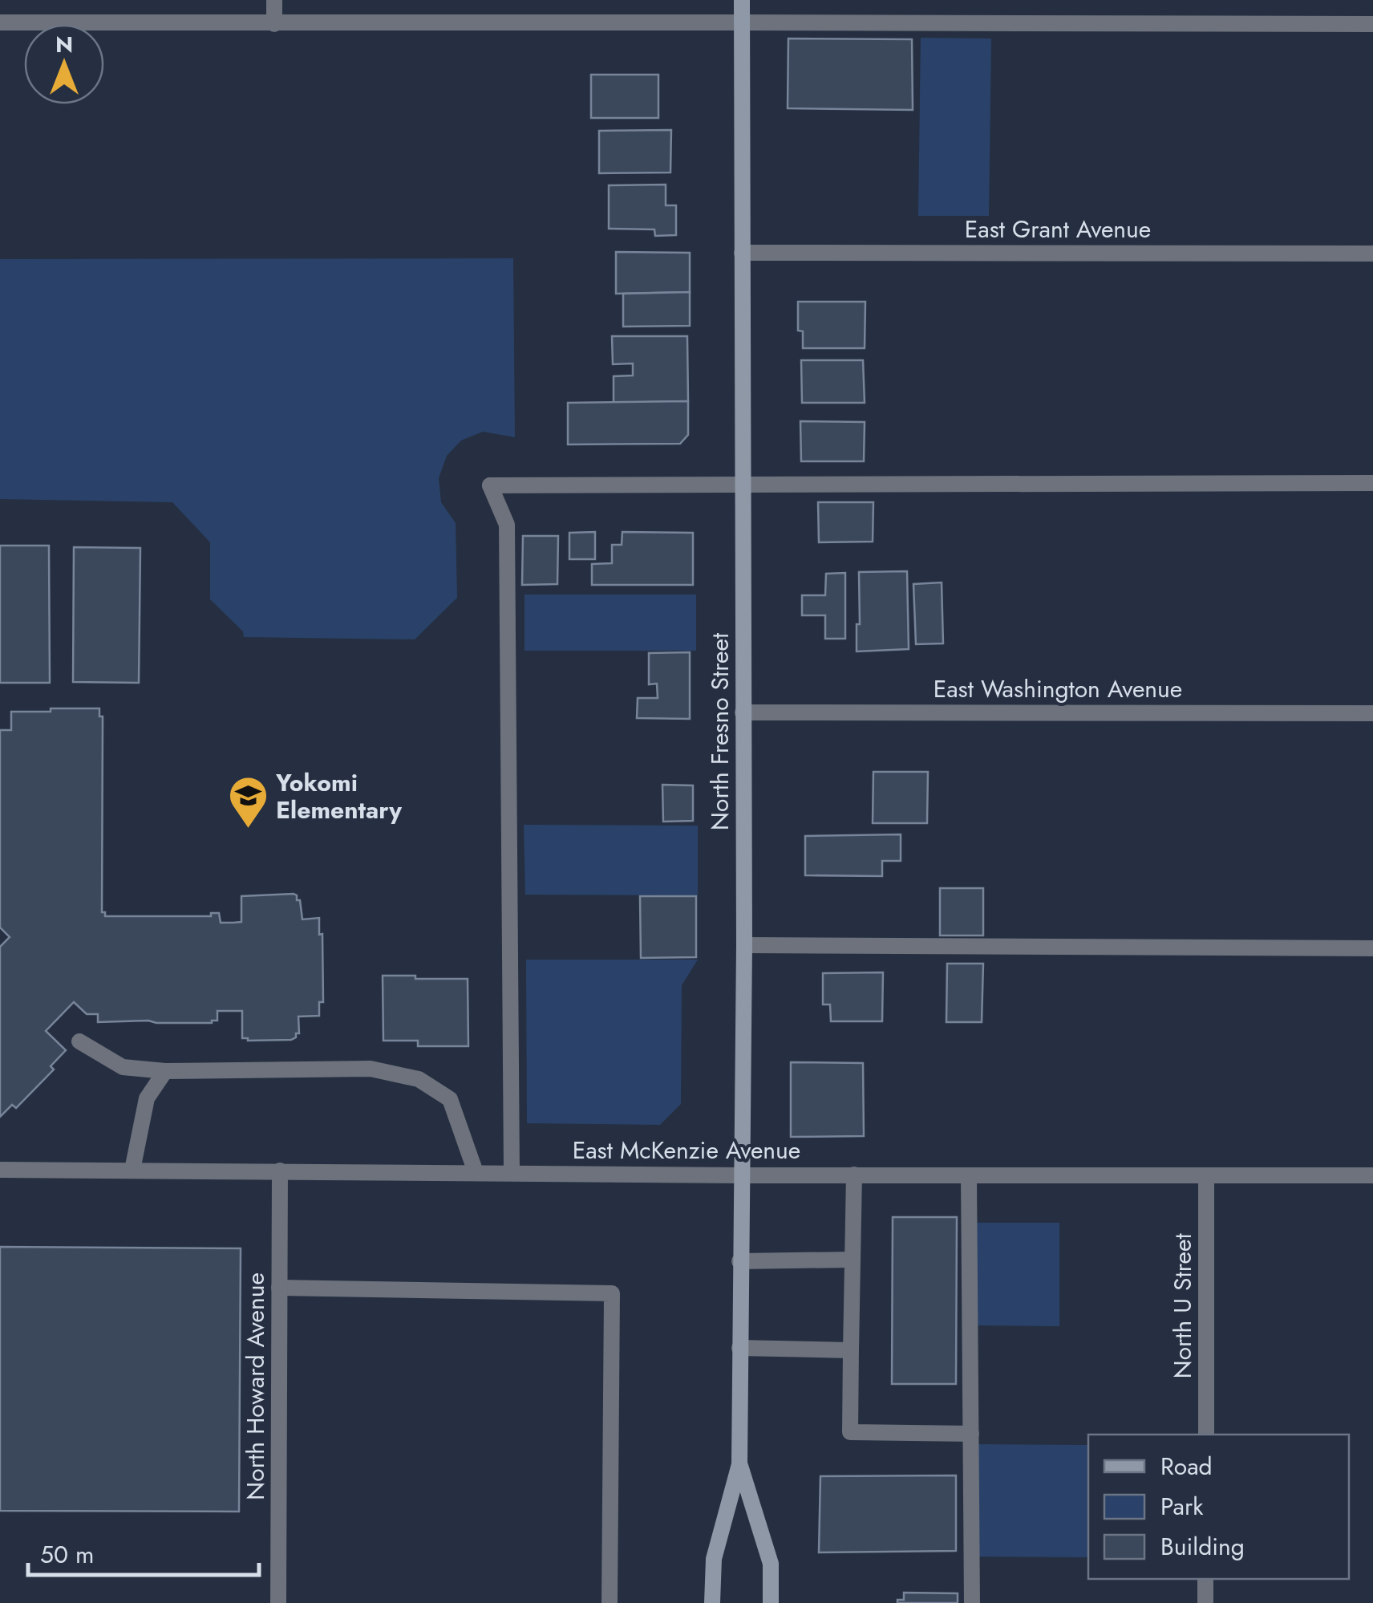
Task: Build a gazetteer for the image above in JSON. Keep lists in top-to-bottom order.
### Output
{
  "streets": {
    "main road": ["North Fresno Street"],
    "street": [
      "East Grant Avenue",
      "East Washington Avenue",
      "East McKenzie Avenue",
      "North U Street",
      "North Howard Avenue"
    ]
  },
  "crossings": [
    ["East Grant Avenue", "North Fresno Street"],
    ["East Washington Avenue", "North Fresno Street"],
    ["North Fresno Street", "East McKenzie Avenue"],
    ["East McKenzie Avenue", "North U Street"],
    ["East McKenzie Avenue", "North Howard Avenue"]
  ],
  "places": {
    "school or university": ["Yokomi Elementary"]
  },
  "legend": ["Road", "Park", "Building"],
  "scale_bar": "50 m",
  "north": "top"
}
